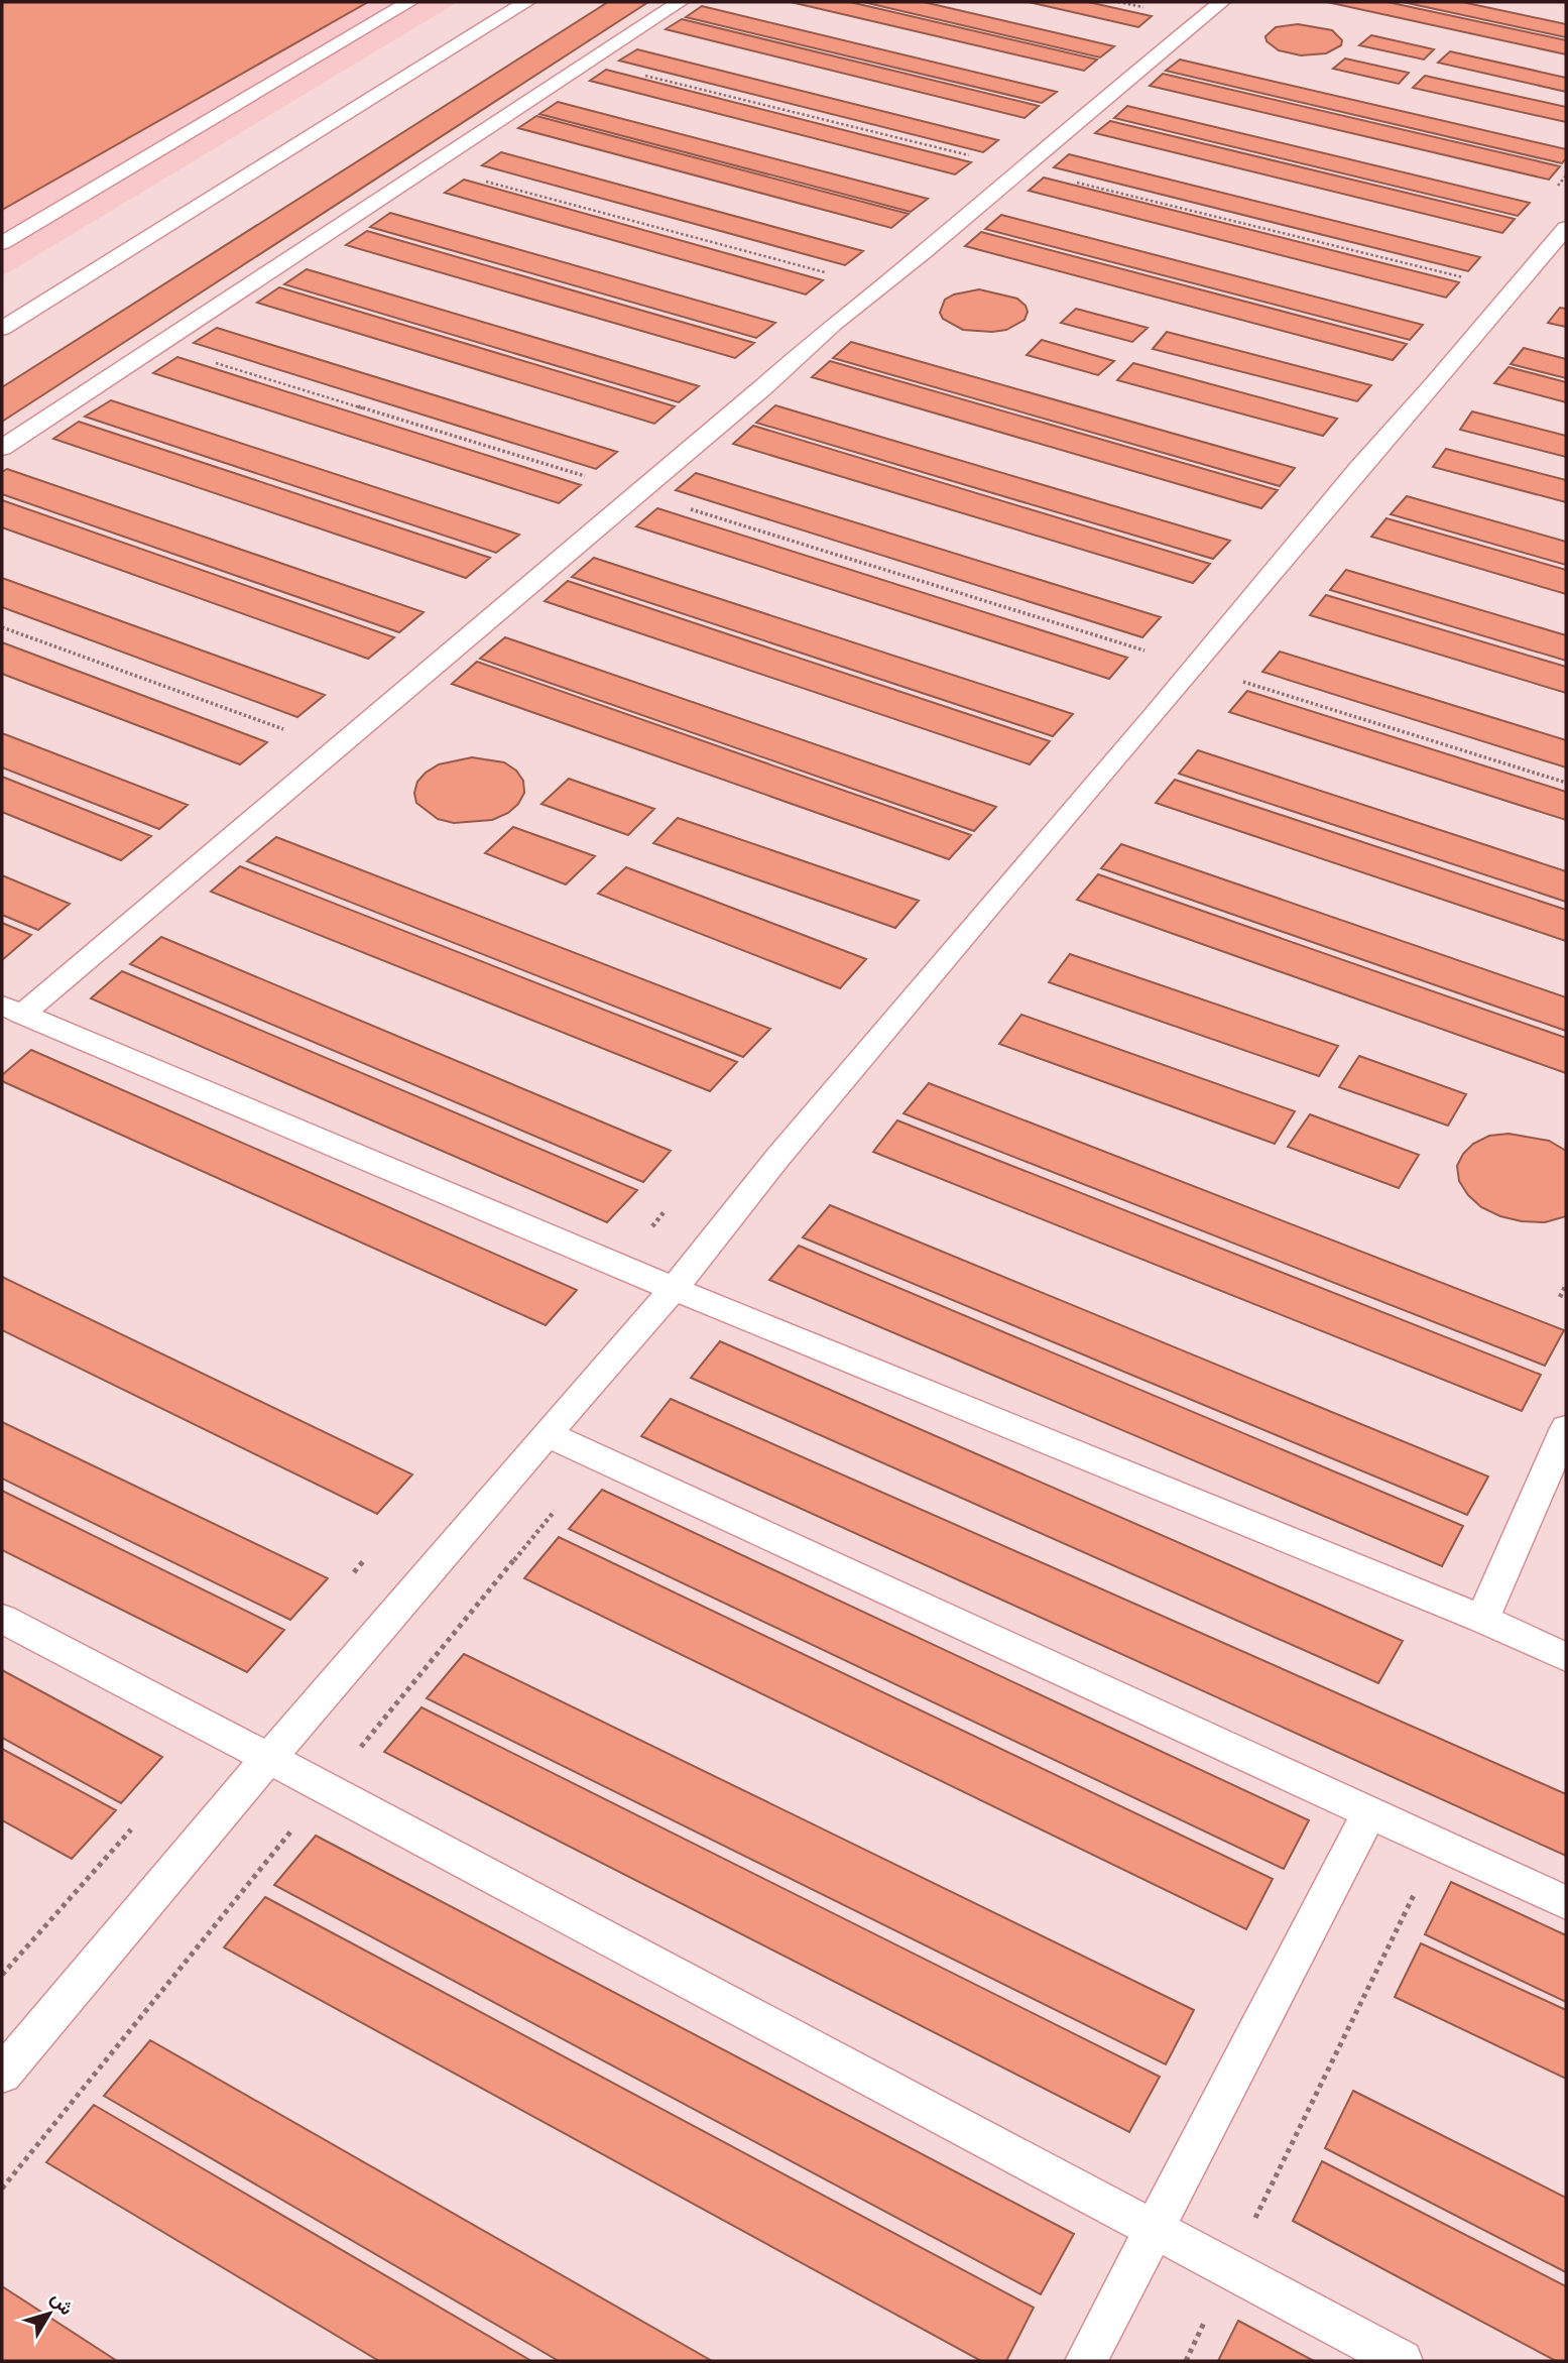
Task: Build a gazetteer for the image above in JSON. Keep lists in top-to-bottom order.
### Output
{
  "north": "top right"
}
